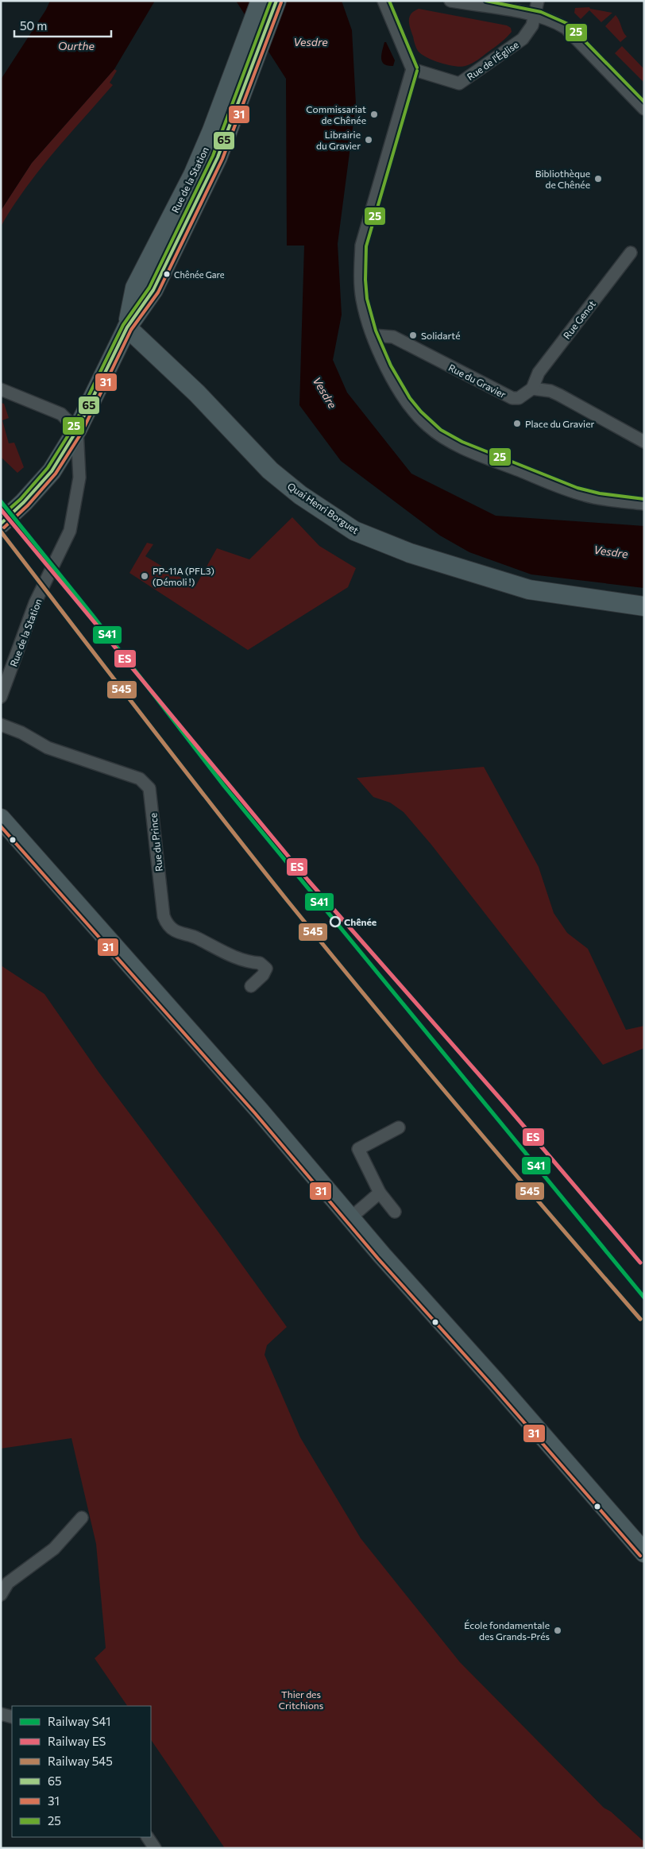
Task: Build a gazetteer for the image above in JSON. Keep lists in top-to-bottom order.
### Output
{
  "streets": {
    "main road": ["Rue de la Station", "Quai Henri Borguet"],
    "street": [
      "Rue de l'Église",
      "Rue Genot",
      "Rue du Gravier",
      "Rue du Prince"
    ]
  },
  "crossings": [
    ["Rue de la Station", "Quai Henri Borguet"],
    ["Rue Genot", "Rue du Gravier"]
  ],
  "water": ["Vesdre", "Ourthe"],
  "parks": ["Thier des Critchions"],
  "places": [
    "Commissariat de Chênée",
    "Librairie du Gravier",
    "Bibliothèque de Chênée",
    "Chênée Gare",
    "Solidarté",
    "Place du Gravier",
    "PP-11A (PFL3) (Démoli !)",
    "Chênée",
    "École fondamentale des Grands-Prés"
  ],
  "lines": [
    "transit line 65",
    "transit line 25",
    "transit line 31",
    "rail line S41",
    "rail line ES",
    "rail line 545"
  ],
  "legend": [
    "Railway S41",
    "Railway ES",
    "Railway 545",
    "65",
    "31",
    "25"
  ],
  "scale_bar": "50 m"
}
